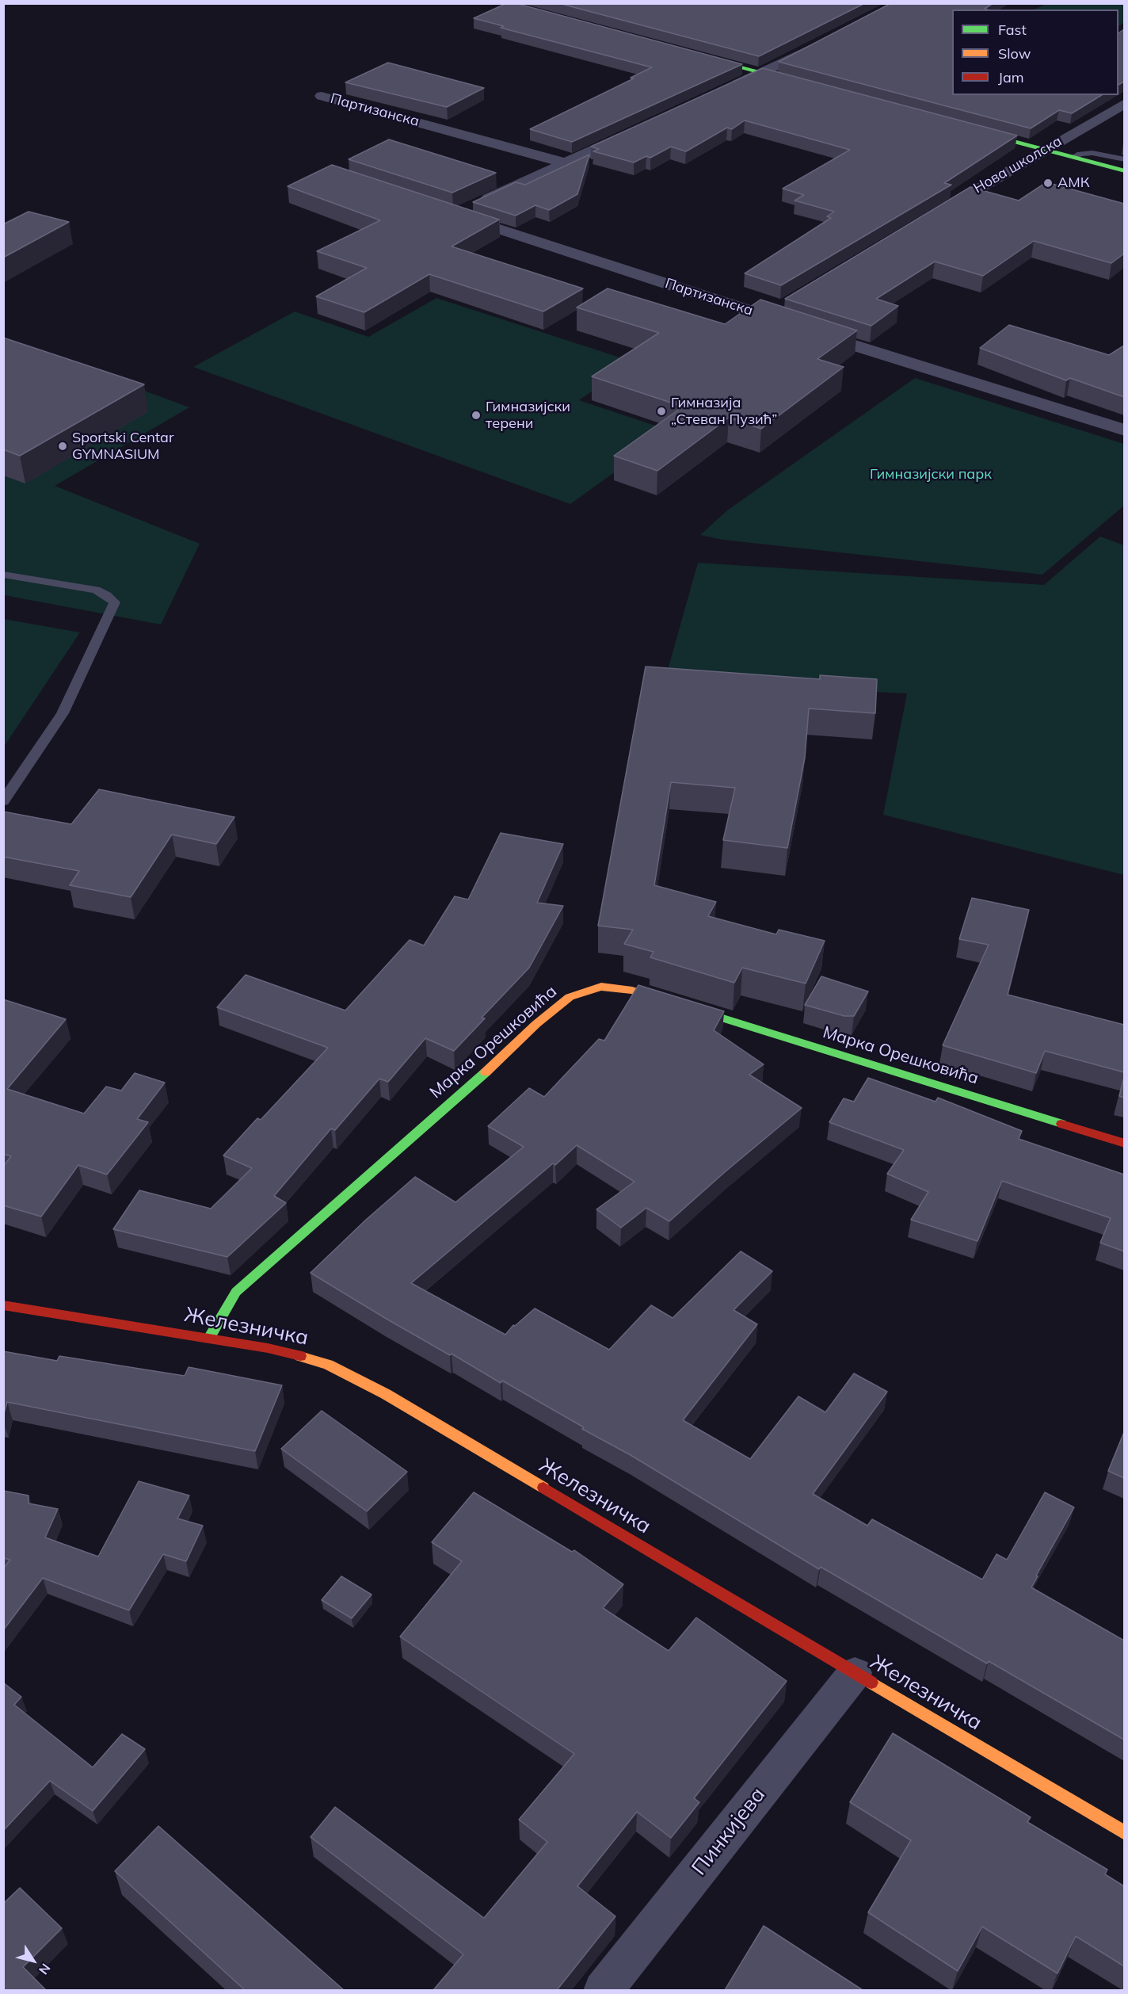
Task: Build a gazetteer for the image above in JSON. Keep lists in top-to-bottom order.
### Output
{
  "streets": {
    "street": [
      "Партизанска",
      "Нова школска",
      "Марка Орешковића",
      "Железничка",
      "Пинкијева"
    ]
  },
  "crossings": [
    ["Марка Орешковића", "Железничка"],
    ["Железничка", "Пинкијева"]
  ],
  "parks": ["Гимназијски парк"],
  "places": [
    "АМК",
    "Гимназија „Стеван Пузић”",
    "Гимназијски терени",
    "Sportski Centar GYMNASIUM"
  ],
  "legend": ["Fast", "Slow", "Jam"],
  "north": "bottom right"
}
